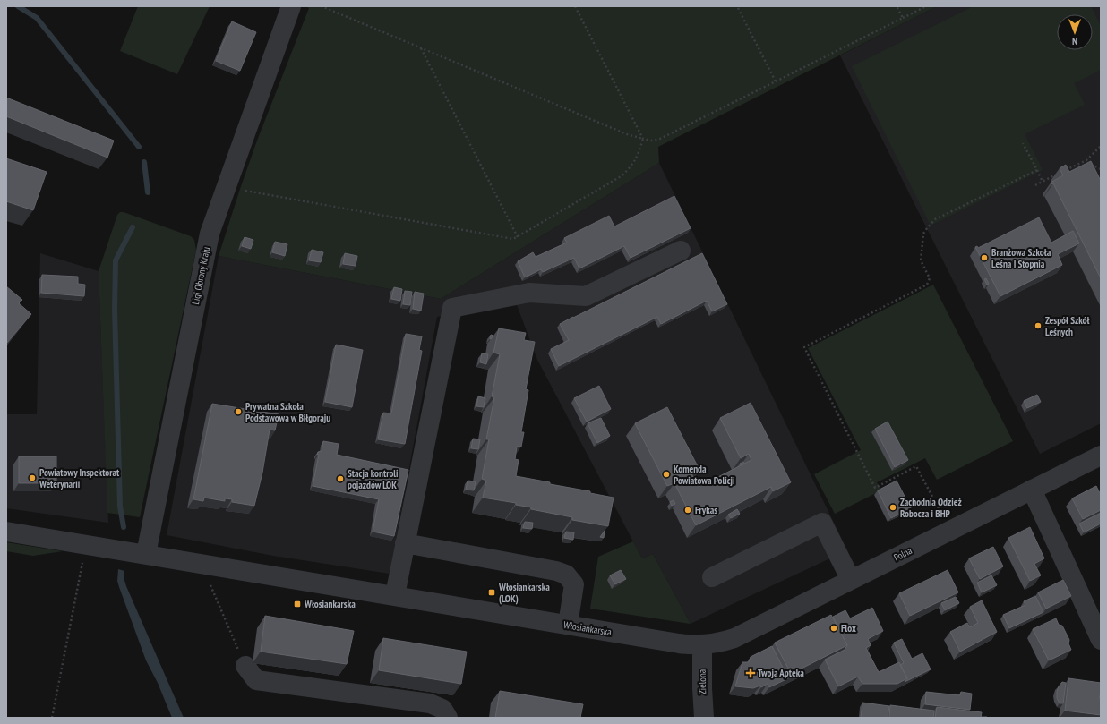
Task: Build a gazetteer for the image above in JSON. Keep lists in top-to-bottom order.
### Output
{
  "streets": {
    "street": [
      "Ligi Obrony Kraju",
      "Polna",
      "Włosiankarska",
      "Zielona"
    ]
  },
  "crossings": [
    ["Ligi Obrony Kraju", "Włosiankarska"],
    ["Polna", "Włosiankarska"],
    ["Polna", "Zielona"],
    ["Włosiankarska", "Zielona"]
  ],
  "places": {
    "other": [
      "Branżowa Szkoła Leśna I Stopnia",
      "Zespół Szkół Leśnych",
      "Prywatna Szkoła Podstawowa w Biłgoraju",
      "Komenda Powiatowa Policji",
      "Powiatowy Inspektorat Weterynarii",
      "Stacja kontroli pojazdów LOK",
      "Zachodnia Odzież Robocza i BHP",
      "Frykas",
      "Flox"
    ],
    "transit": ["Włosiankarska (LOK)", "Włosiankarska"],
    "health": ["Twoja Apteka"]
  },
  "north": "bottom"
}
